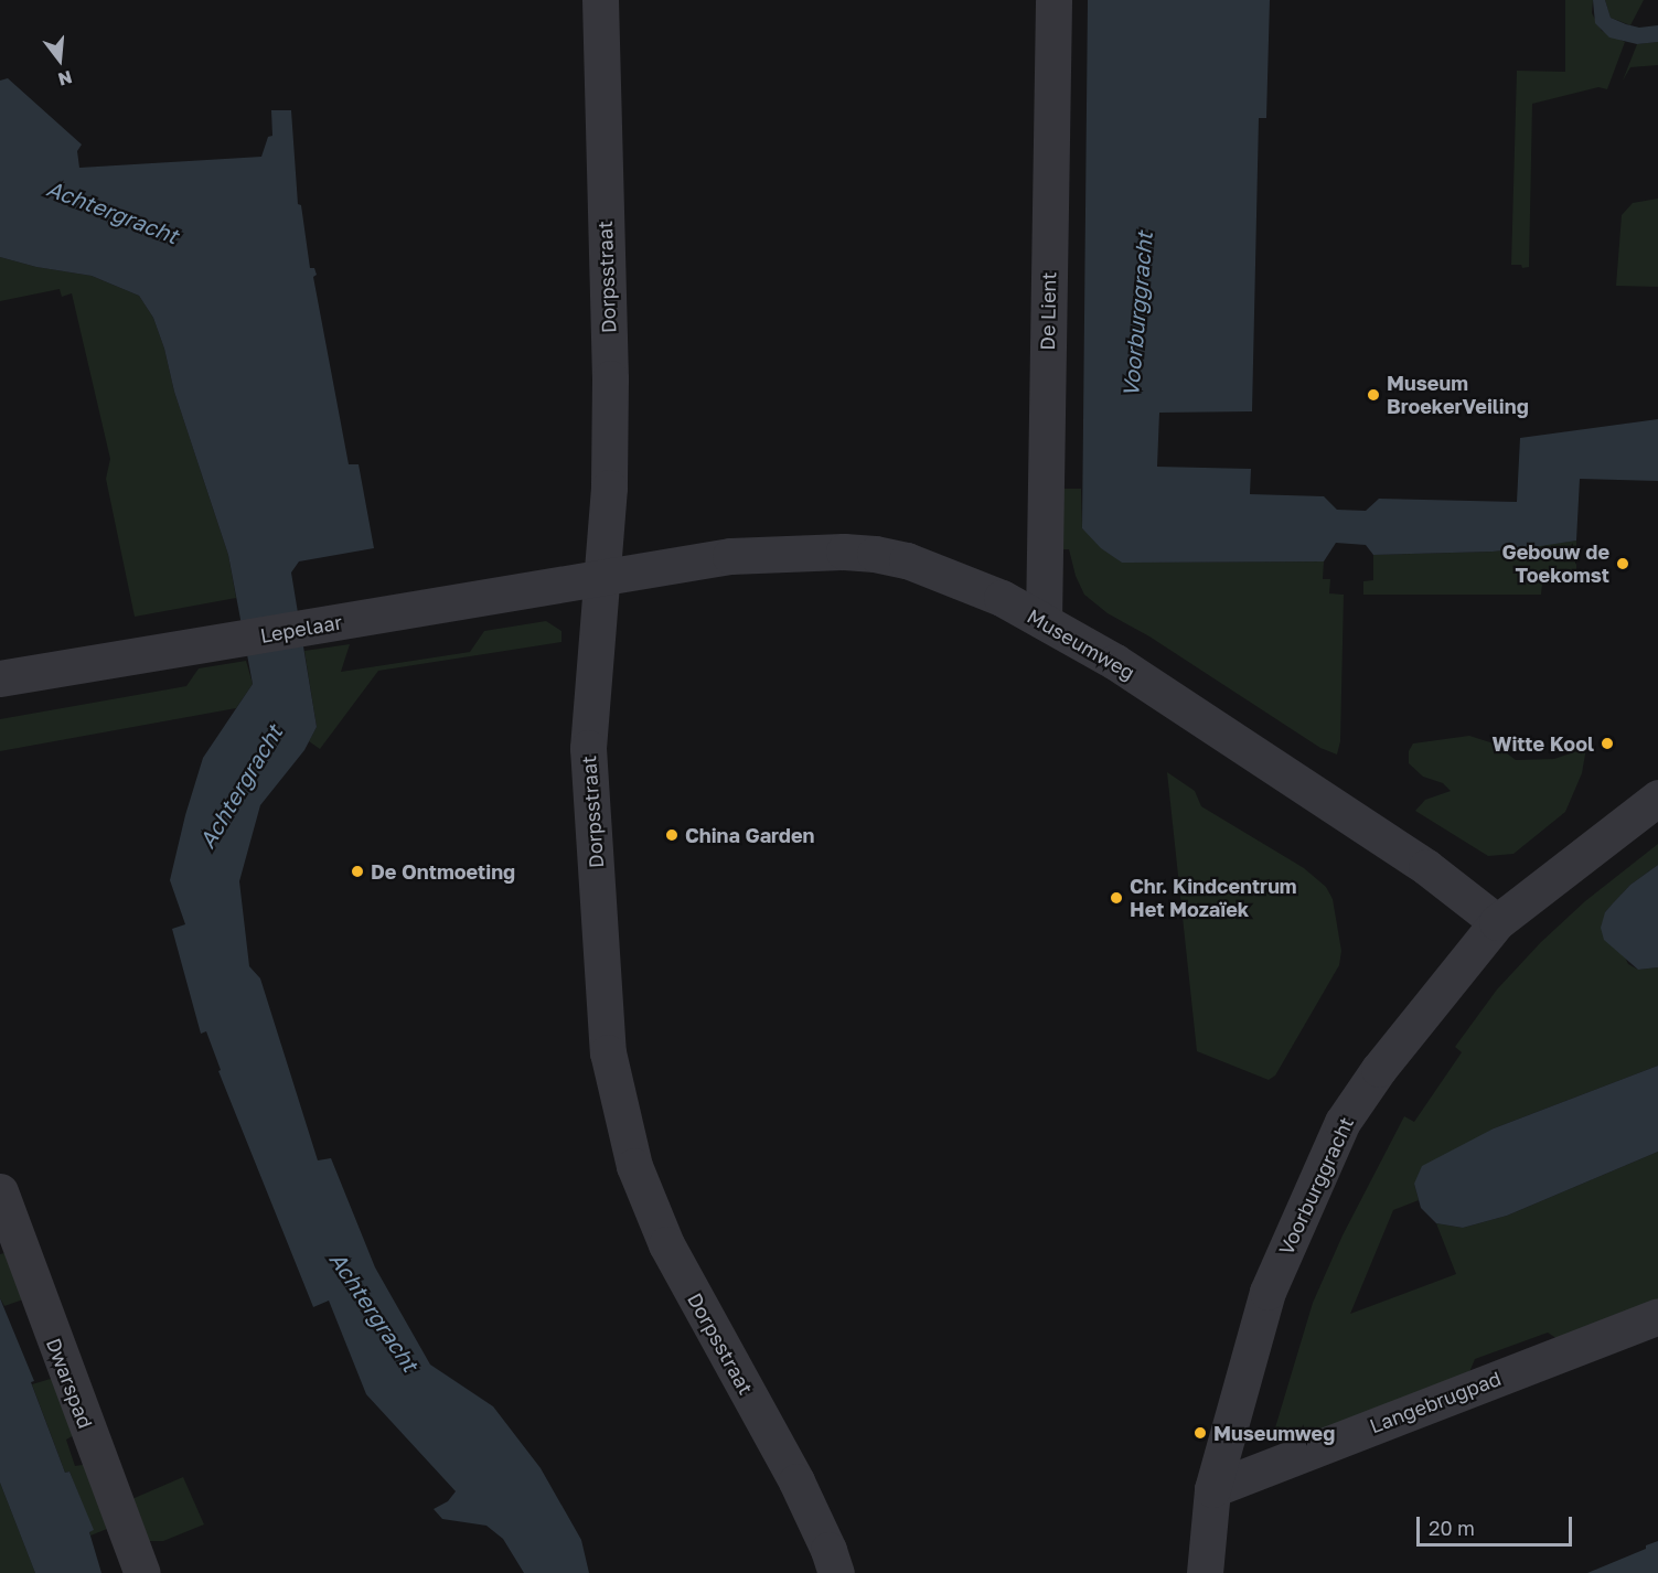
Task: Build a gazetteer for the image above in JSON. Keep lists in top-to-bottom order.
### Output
{
  "streets": {
    "street": [
      "Dorpsstraat",
      "De Lient",
      "Lepelaar",
      "Museumweg",
      "Voorburggracht",
      "Dwarspad",
      "Langebrugpad"
    ]
  },
  "crossings": [
    ["Dorpsstraat", "Lepelaar"],
    ["Dorpsstraat", "Museumweg"],
    ["De Lient", "Museumweg"],
    ["Lepelaar", "Museumweg"],
    ["Museumweg", "Voorburggracht"],
    ["Voorburggracht", "Langebrugpad"]
  ],
  "water": ["Achtergracht", "Voorburggracht"],
  "places": [
    "Museum BroekerVeiling",
    "Gebouw de Toekomst",
    "Witte Kool",
    "China Garden",
    "De Ontmoeting",
    "Chr. Kindcentrum Het Mozaïek",
    "Museumweg"
  ],
  "scale_bar": "20 m",
  "north": "bottom"
}
